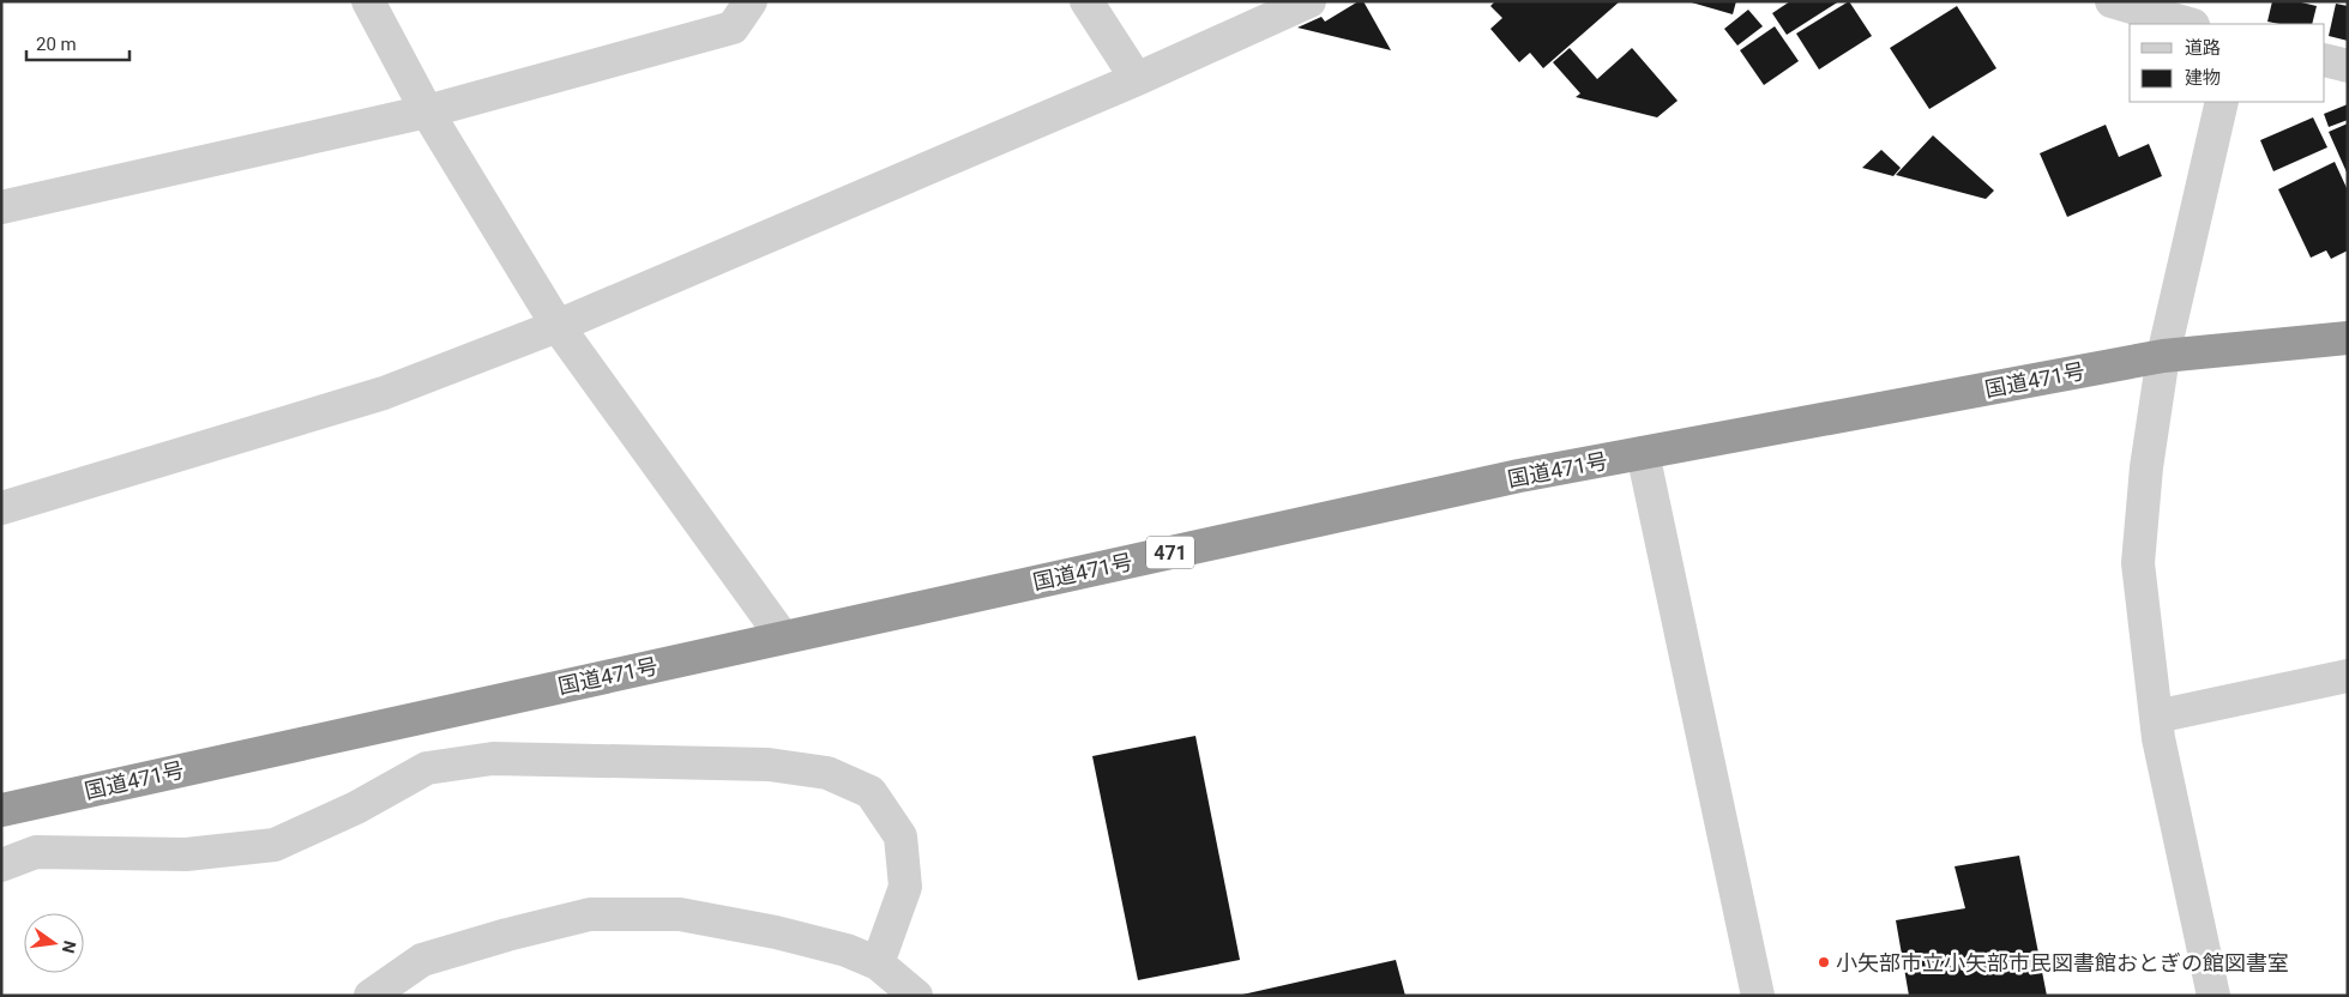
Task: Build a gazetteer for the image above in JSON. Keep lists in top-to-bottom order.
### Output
{
  "streets": {
    "highway": ["国道471号", "471"]
  },
  "places": ["小矢部市立小矢部市民図書館おとぎの館図書室"],
  "legend": ["道路", "建物"],
  "scale_bar": "20 m",
  "north": "right"
}
